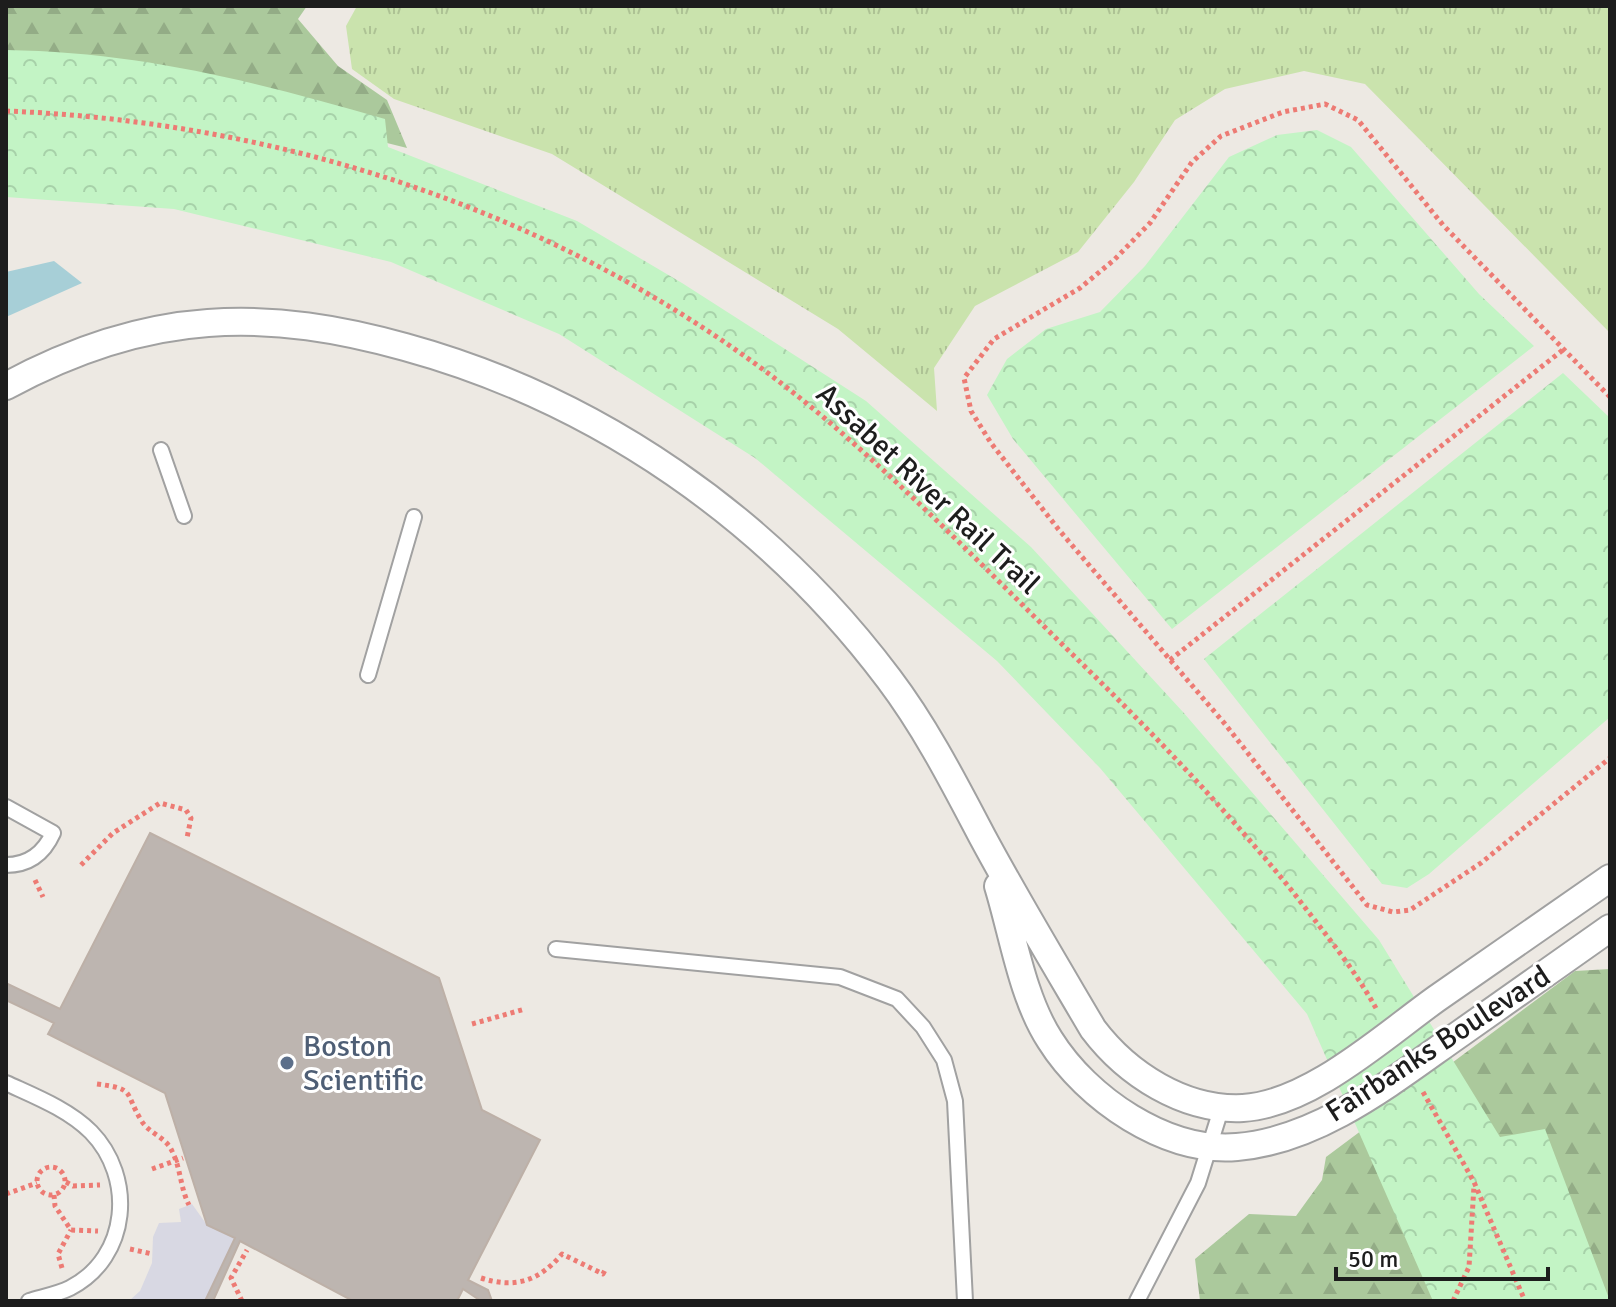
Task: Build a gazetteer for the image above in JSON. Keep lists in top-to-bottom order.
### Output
{
  "streets": {
    "street": ["Fairbanks Boulevard"],
    "path": ["Assabet River Rail Trail"]
  },
  "crossings": [
    ["Assabet River Rail Trail", "Fairbanks Boulevard"]
  ],
  "places": ["Boston Scientific"],
  "scale_bar": "50 m"
}
